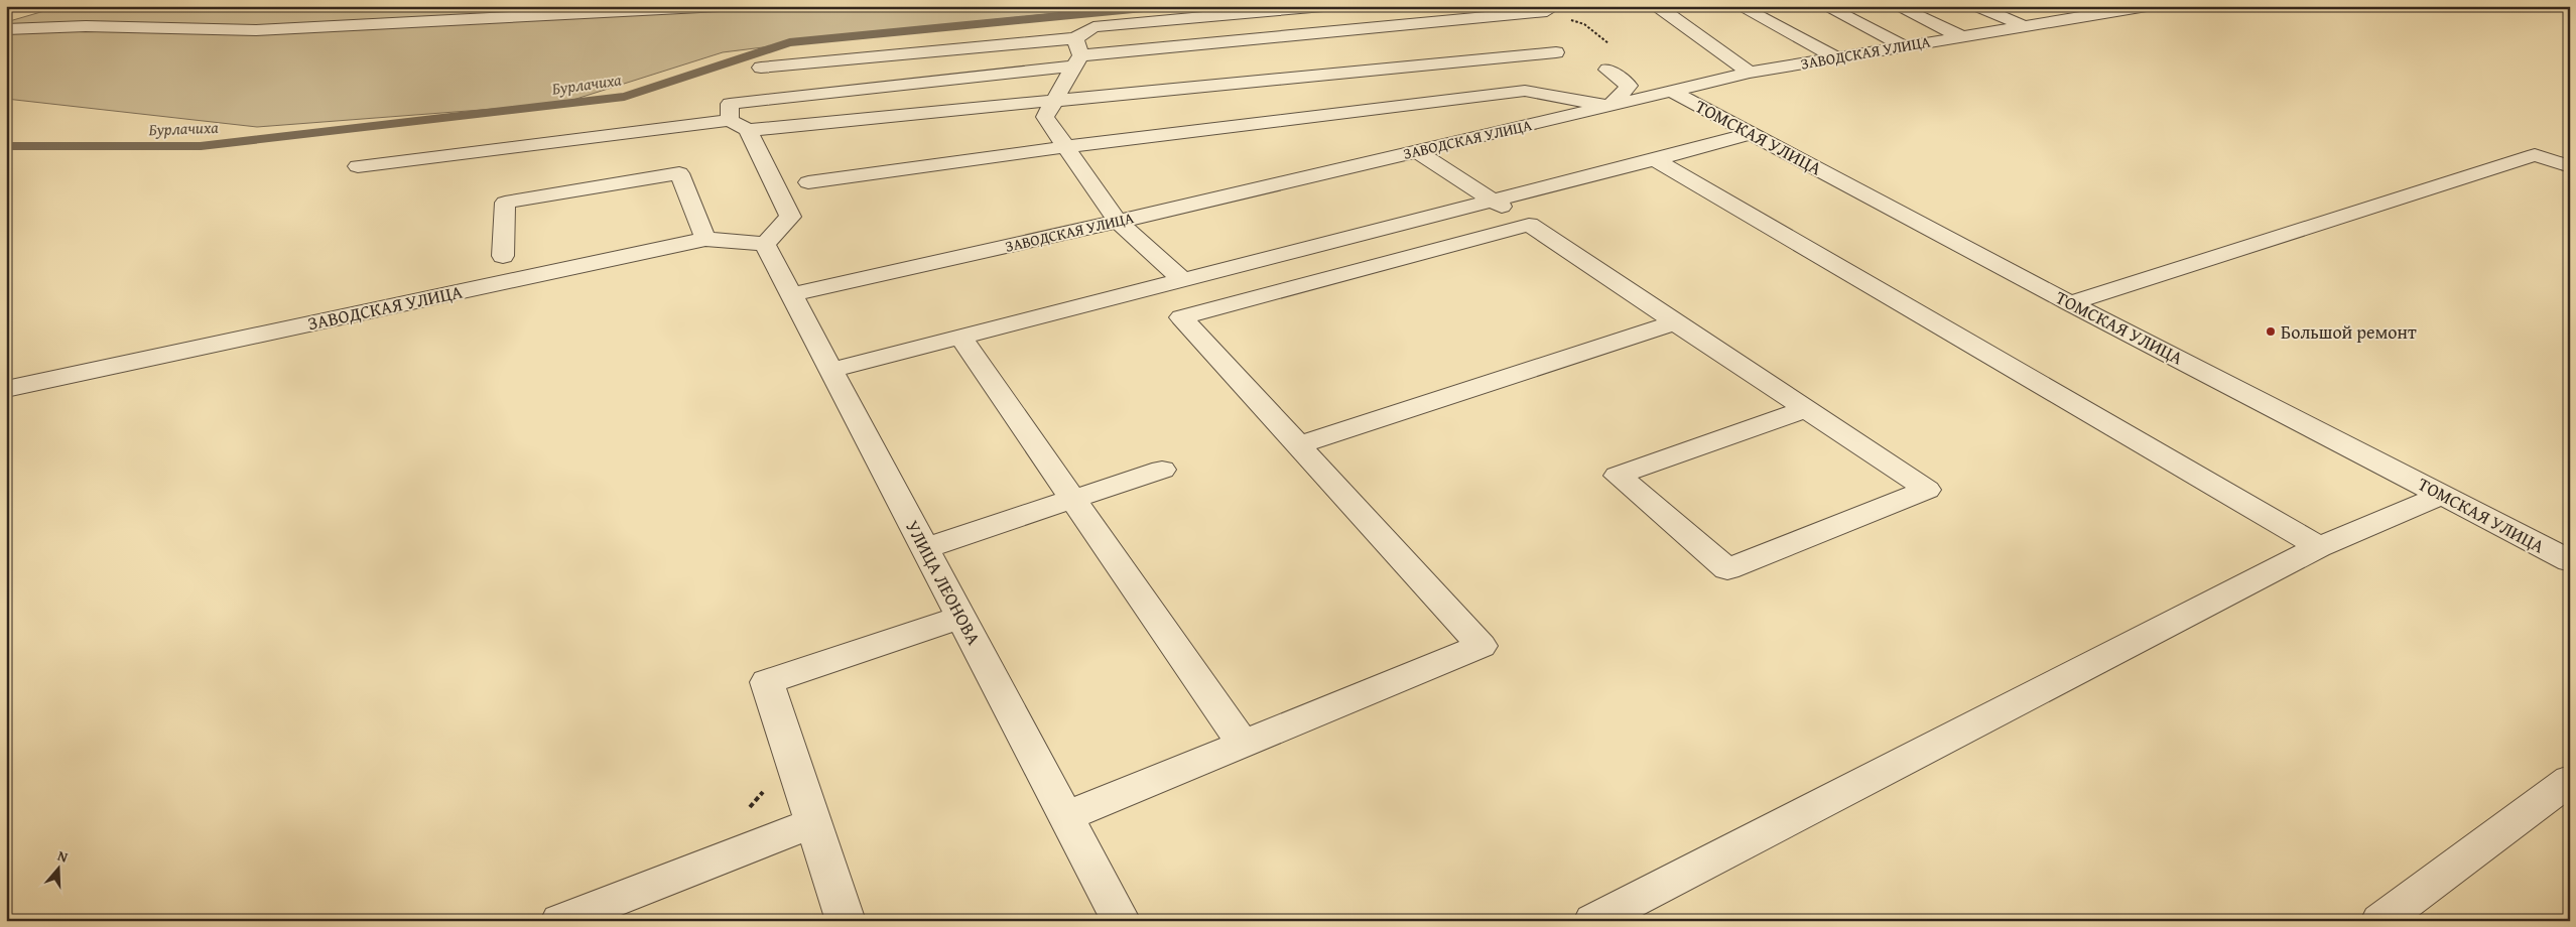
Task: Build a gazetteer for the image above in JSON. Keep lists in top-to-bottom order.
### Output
{
  "streets": {
    "street": ["ЗАВОДСКАЯ УЛИЦА", "ТОМСКАЯ УЛИЦА", "УЛИЦА ЛЕОНОВА"]
  },
  "crossings": [
    ["ЗАВОДСКАЯ УЛИЦА", "ТОМСКАЯ УЛИЦА"],
    ["ЗАВОДСКАЯ УЛИЦА", "УЛИЦА ЛЕОНОВА"]
  ],
  "water": ["Бурлачиха"],
  "places": ["Большой ремонт"],
  "north": "top"
}
